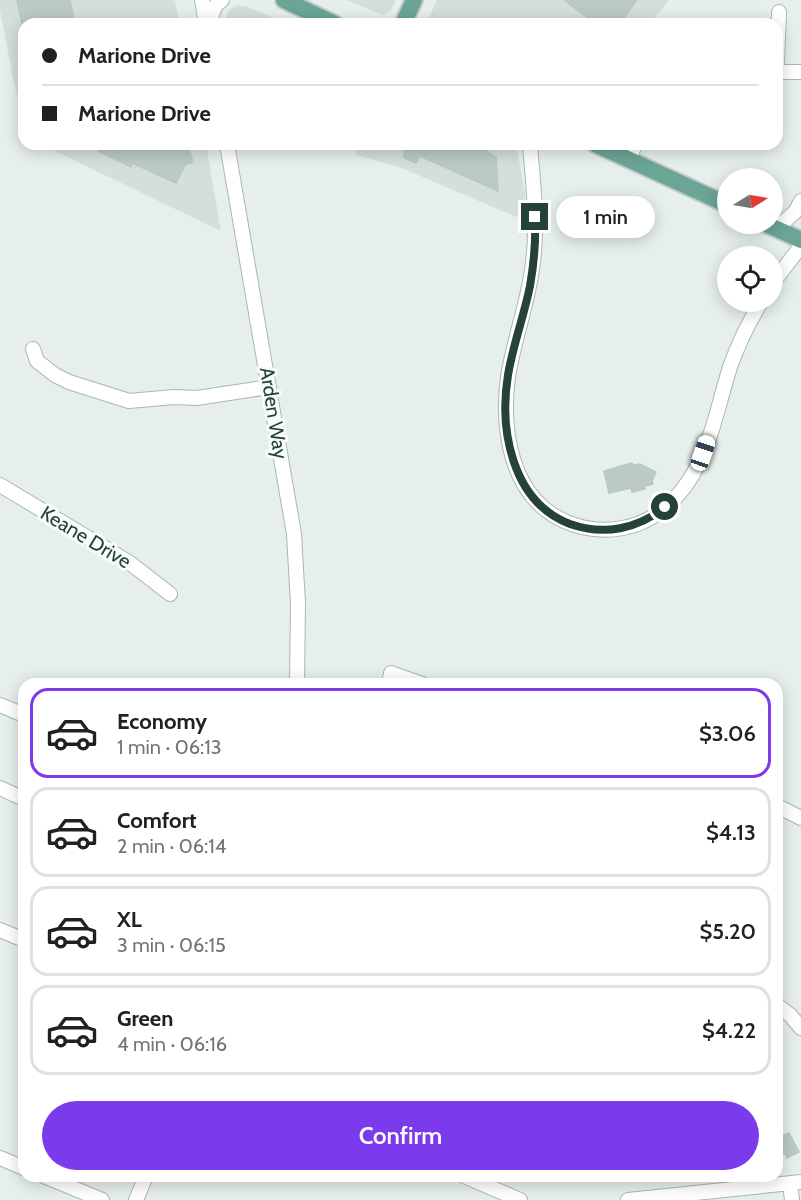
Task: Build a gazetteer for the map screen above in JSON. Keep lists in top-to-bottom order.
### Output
{
  "streets": {
    "street": ["Arden Way", "Keane Drive"]
  },
  "north": "right",
  "page": {
    "banner": ["Marione Drive", "Marione Drive"],
    "bubble": "1 min",
    "list": [
      {
        "name": "Economy",
        "note": "1 min · 06:13",
        "value": "$3.06"
      },
      {
        "name": "Comfort",
        "note": "2 min · 06:14",
        "value": "$4.13"
      },
      {
        "name": "XL",
        "note": "3 min · 06:15",
        "value": "$5.20"
      },
      {
        "name": "Green",
        "note": "4 min · 06:16",
        "value": "$4.22"
      }
    ],
    "buttons": "Confirm"
  }
}
